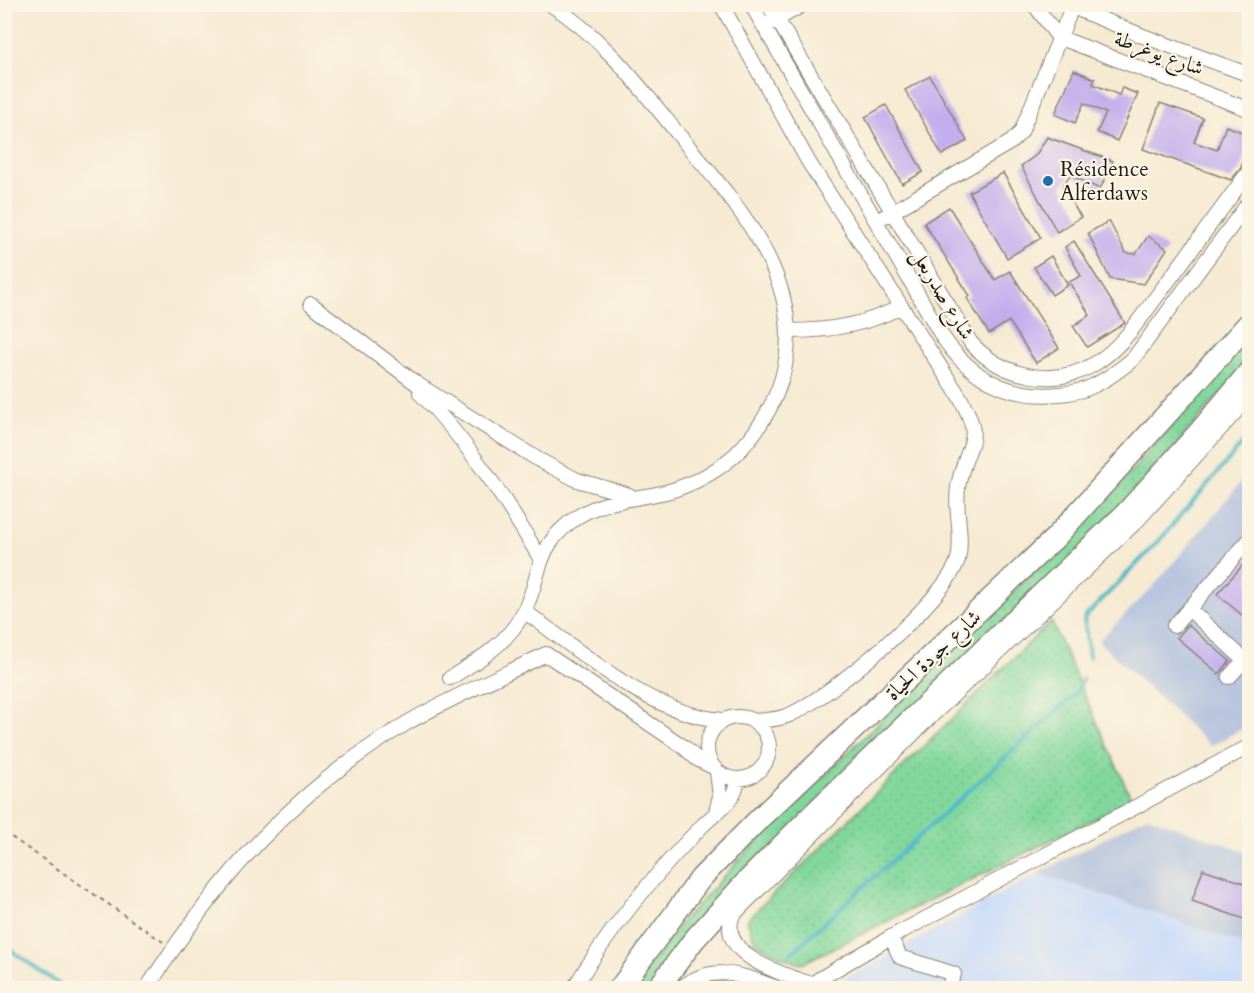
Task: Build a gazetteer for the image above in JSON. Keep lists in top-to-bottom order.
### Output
{
  "streets": {
    "highway": ["شارع جودة الحياة"],
    "street": ["شارع يوغرطة", "شارع صدربعل"]
  },
  "places": ["Résidence Alferdaws"]
}
